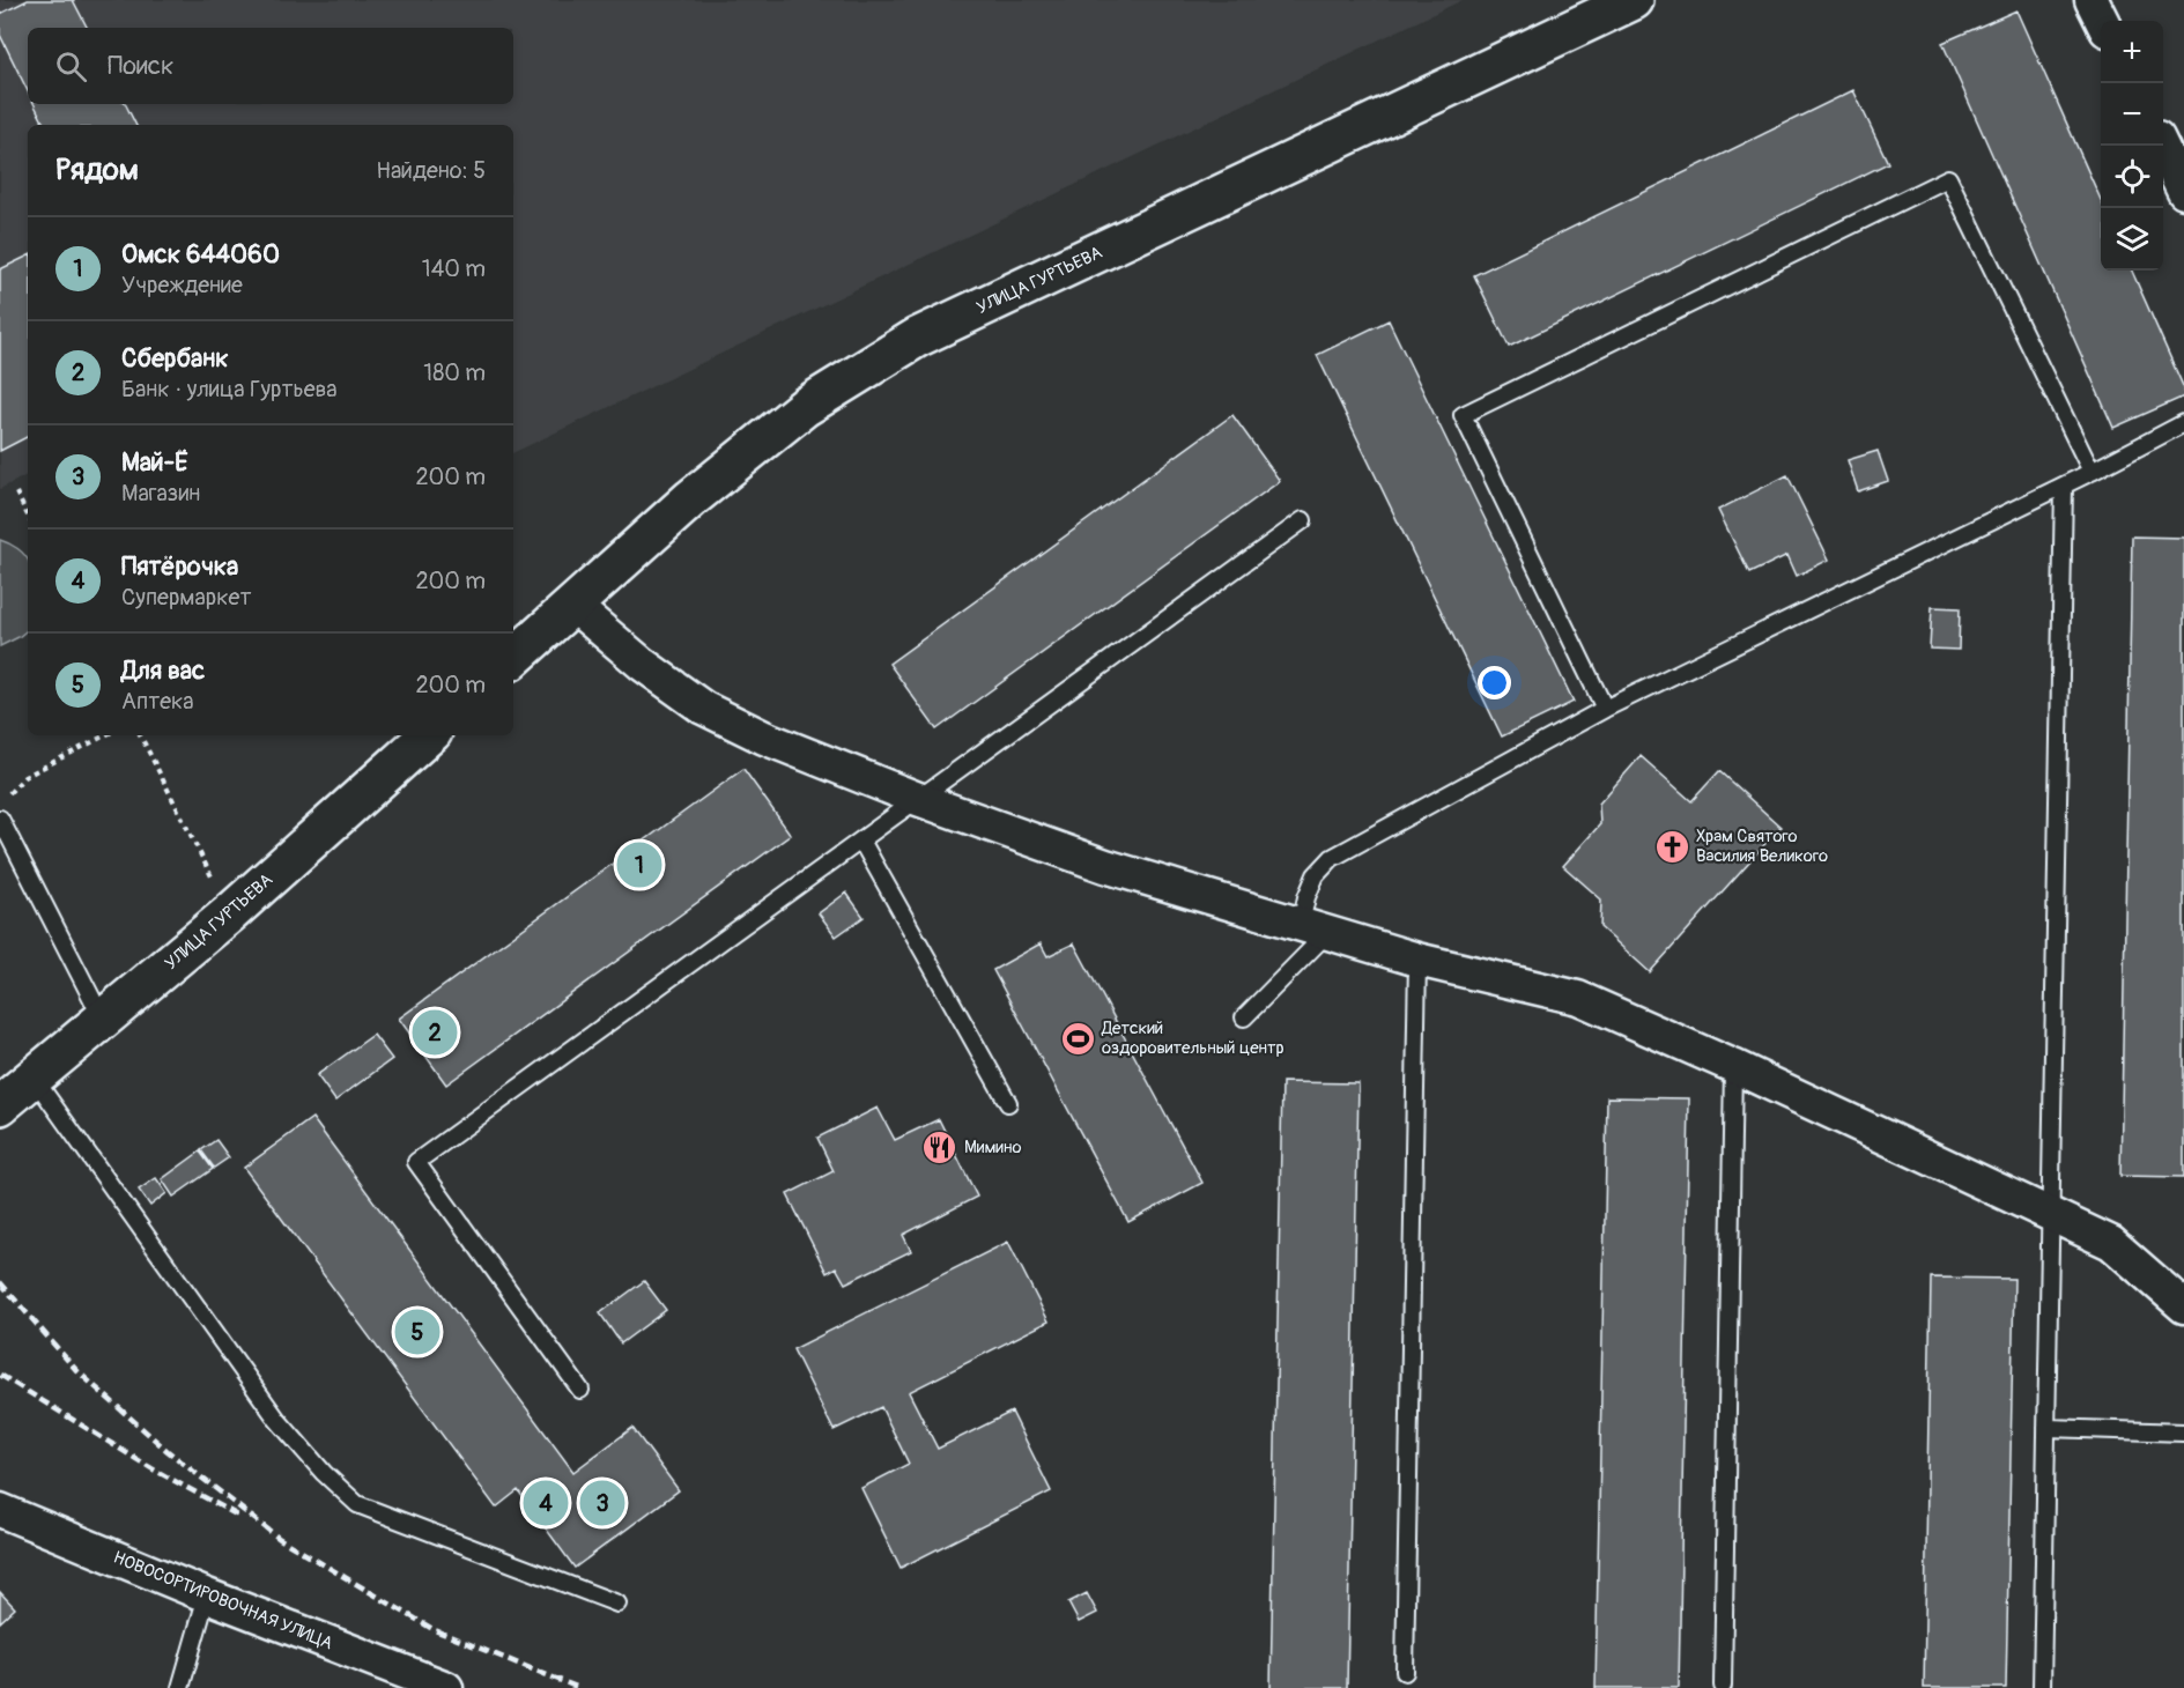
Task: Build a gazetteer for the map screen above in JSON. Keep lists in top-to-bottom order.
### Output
{
  "streets": {
    "main road": ["УЛИЦА ГУРТЬЕВА"],
    "street": ["НОВОСОРТИРОВОЧНАЯ УЛИЦА"]
  },
  "places": {
    "church": ["Храм Святого Василия Великого"],
    "sports": ["Детский оздоровительный центр"],
    "restaurant": ["Мимино"]
  },
  "page": {
    "map_buttons": ["+", "−"],
    "search": "Поиск",
    "heading": ["Рядом", "Найдено: 5"],
    "list": [
      {
        "mark": "1",
        "name": "Омск 644060",
        "note": "Учреждение",
        "value": "140 m"
      },
      {
        "mark": "2",
        "name": "Сбербанк",
        "note": "Банк · улица Гуртьева",
        "value": "180 m"
      },
      {
        "mark": "3",
        "name": "Май-Ё",
        "note": "Магазин",
        "value": "200 m"
      },
      {
        "mark": "4",
        "name": "Пятёрочка",
        "note": "Супермаркет",
        "value": "200 m"
      },
      {
        "mark": "5",
        "name": "Для вас",
        "note": "Аптека",
        "value": "200 m"
      }
    ],
    "pins": [
      "1",
      "2",
      "5",
      "3",
      "4"
    ]
  }
}
